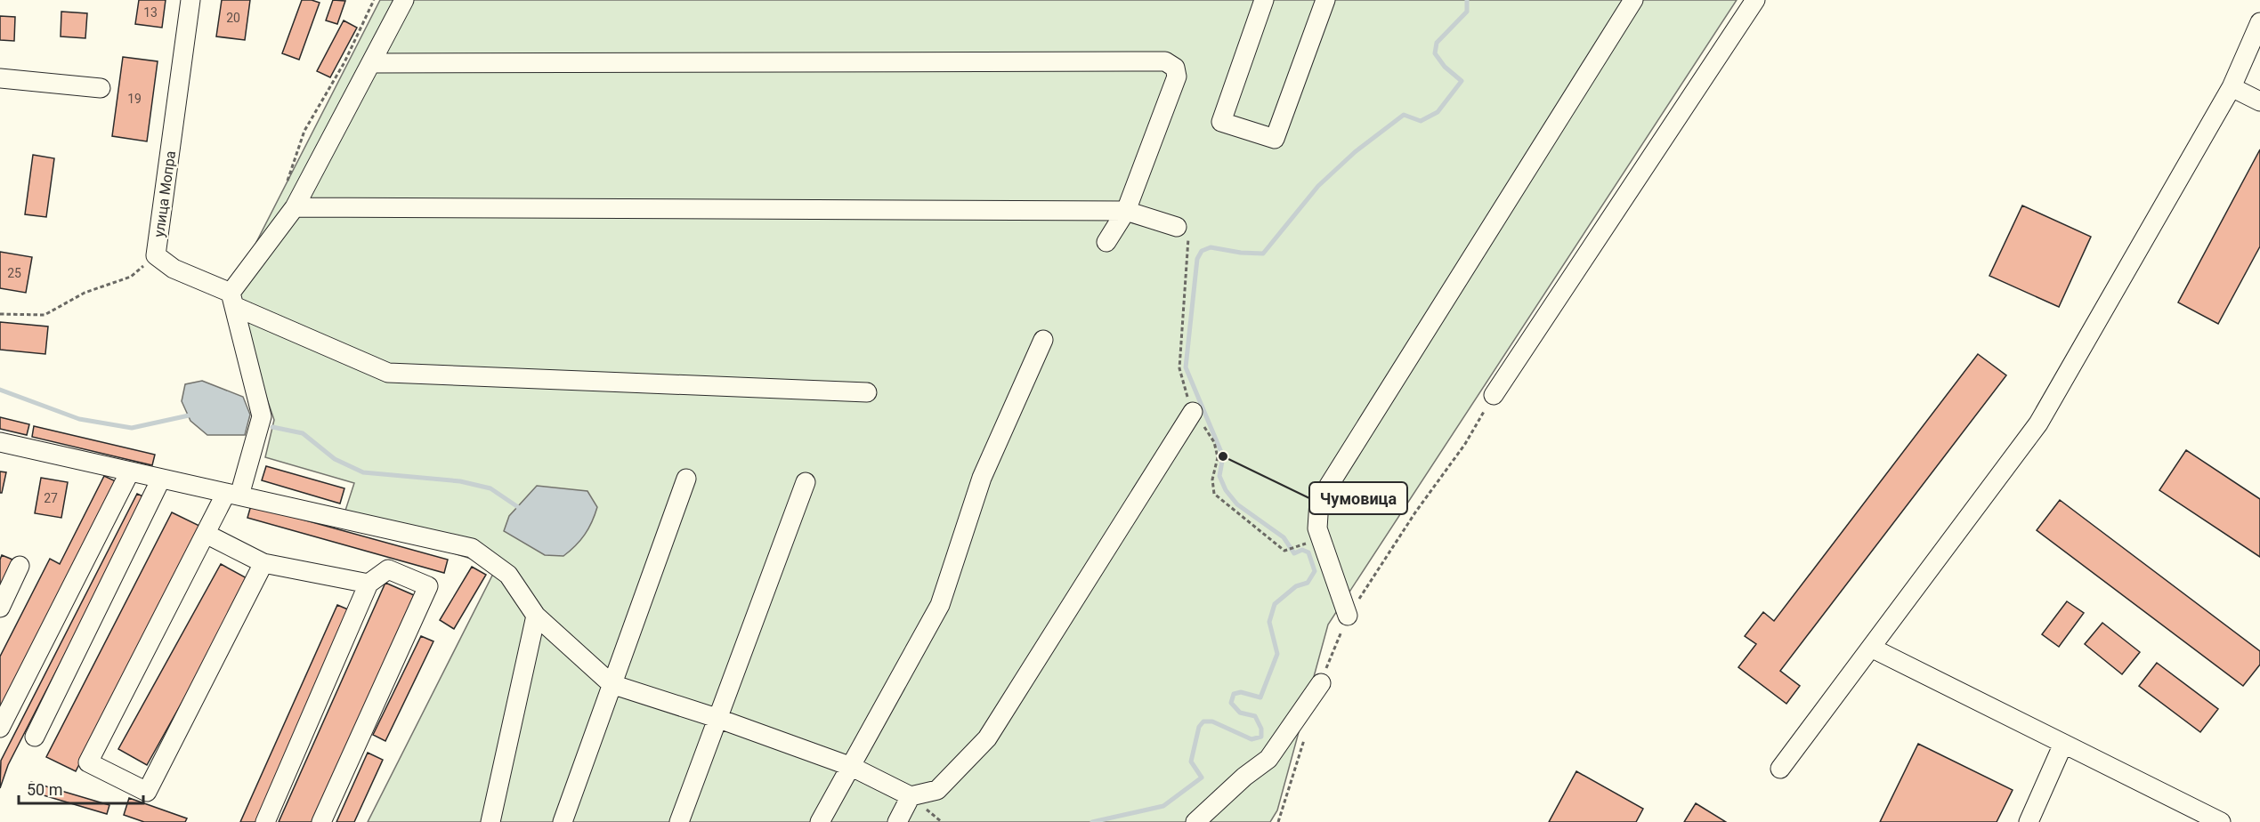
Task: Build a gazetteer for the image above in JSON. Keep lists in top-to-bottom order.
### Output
{
  "streets": {
    "street": ["улица Мопра"]
  },
  "places": ["Чумовица"],
  "house_numbers": [
    "13",
    "20",
    "19",
    "25",
    "27"
  ],
  "scale_bar": "50 m"
}
